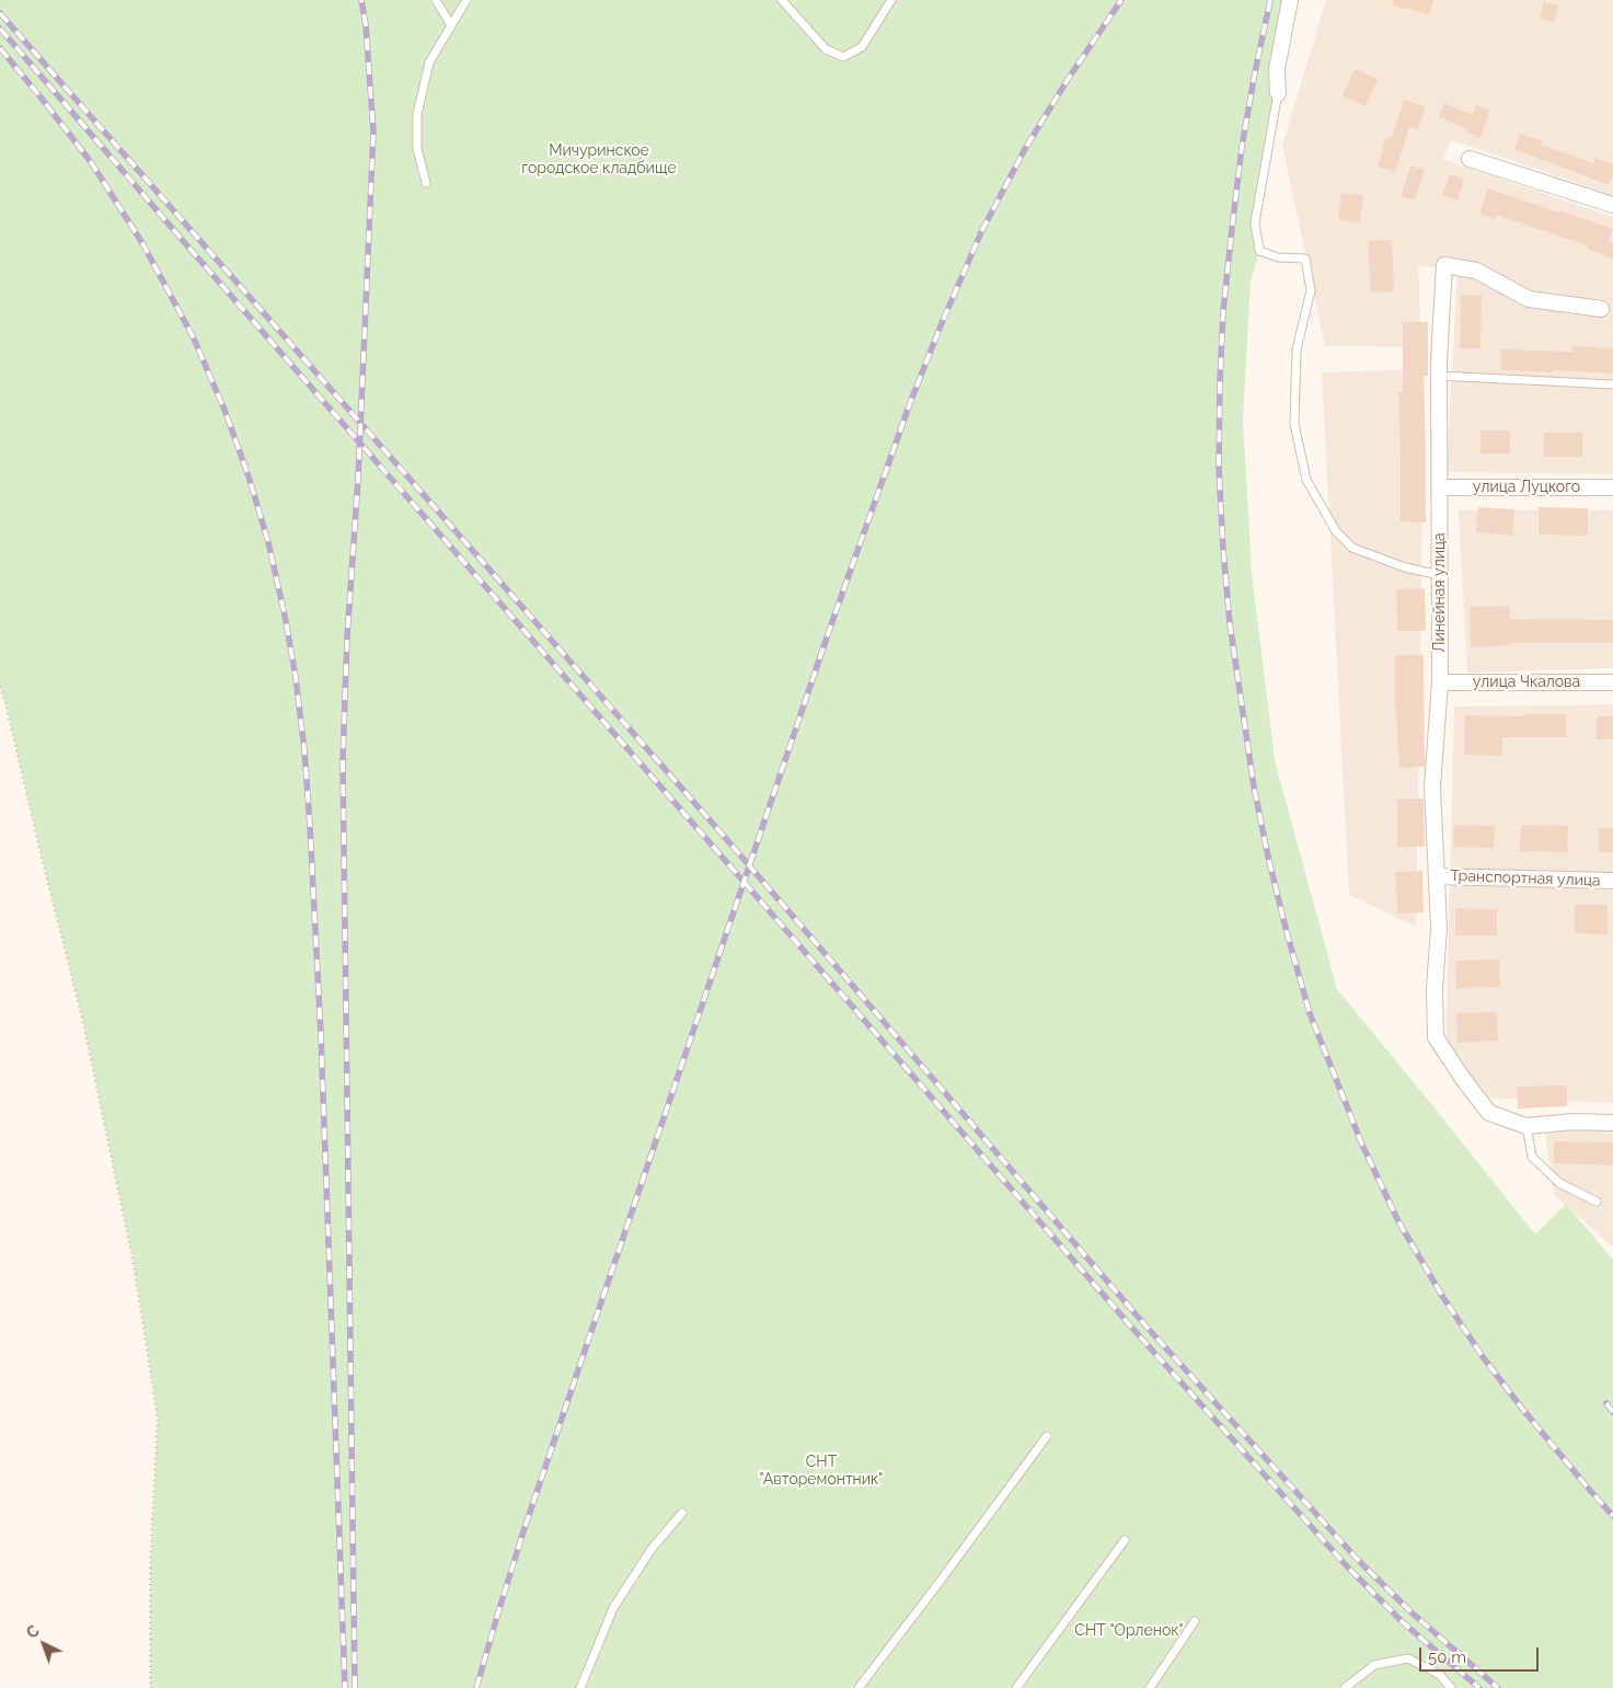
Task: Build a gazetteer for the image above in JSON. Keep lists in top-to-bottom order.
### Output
{
  "streets": {
    "street": [
      "улица Луцкого",
      "Линейная улица",
      "улица Чкалова",
      "Транспортная улица"
    ]
  },
  "crossings": [
    ["улица Луцкого", "Линейная улица"],
    ["Линейная улица", "улица Чкалова"],
    ["Линейная улица", "Транспортная улица"]
  ],
  "parks": ["Мичуринское городское кладбище", "СНТ \"Авторемонтник\"", "СНТ \"Орленок\""],
  "scale_bar": "50 m",
  "north": "top left"
}
